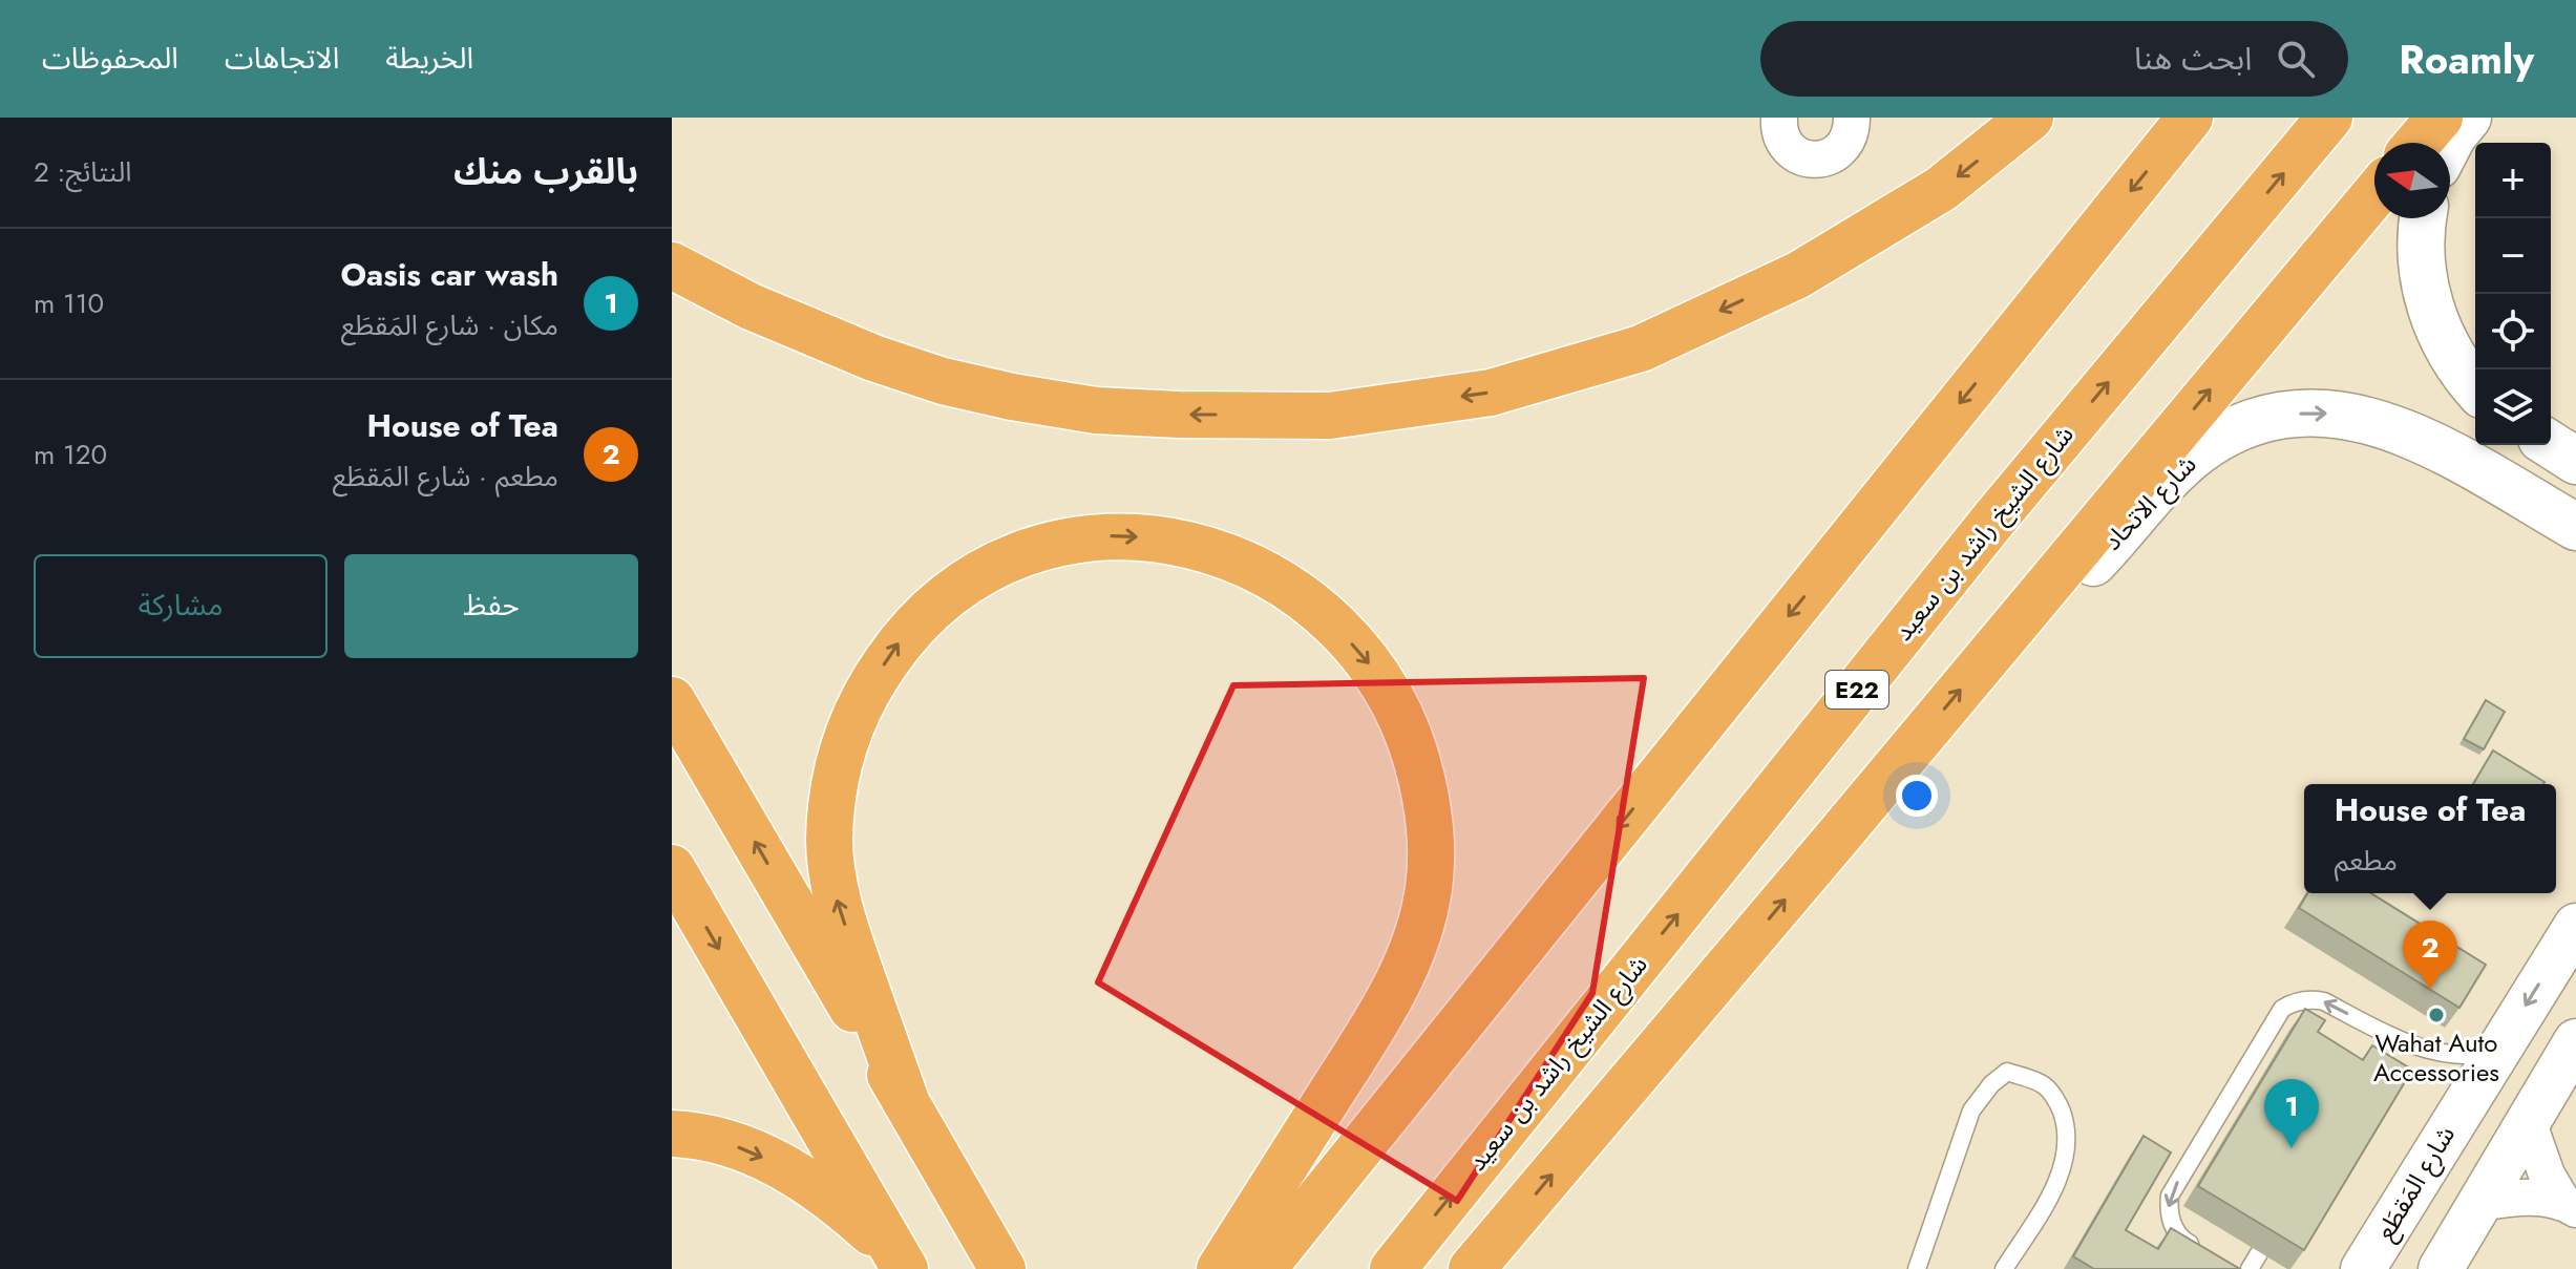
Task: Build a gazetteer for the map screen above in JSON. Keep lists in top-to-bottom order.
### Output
{
  "streets": {
    "highway": ["شارع الشيخ راشد بن سعيد", "E22"],
    "main road": ["شارع الاتحاد"],
    "street": ["شارع المَقطَع"]
  },
  "one_way": ["شارع الاتحاد"],
  "places": ["Wahat Auto Accessories"],
  "north": "left",
  "page": {
    "header": "Roamly",
    "search": "ابحث هنا",
    "nav": ["الخريطة", "الاتجاهات", "المحفوظات"],
    "heading": ["بالقرب منك", "النتائج: 2"],
    "map_buttons": ["+", "−"],
    "list": [
      {
        "mark": "1",
        "name": "Oasis car wash",
        "note": "مكان · شارع المَقطَع",
        "value": "110 m"
      },
      {
        "mark": "2",
        "name": "House of Tea",
        "note": "مطعم · شارع المَقطَع",
        "value": "120 m"
      }
    ],
    "buttons": ["حفظ", "مشاركة"],
    "popup": ["House of Tea", "مطعم"],
    "pins": ["2", "1"]
  }
}
